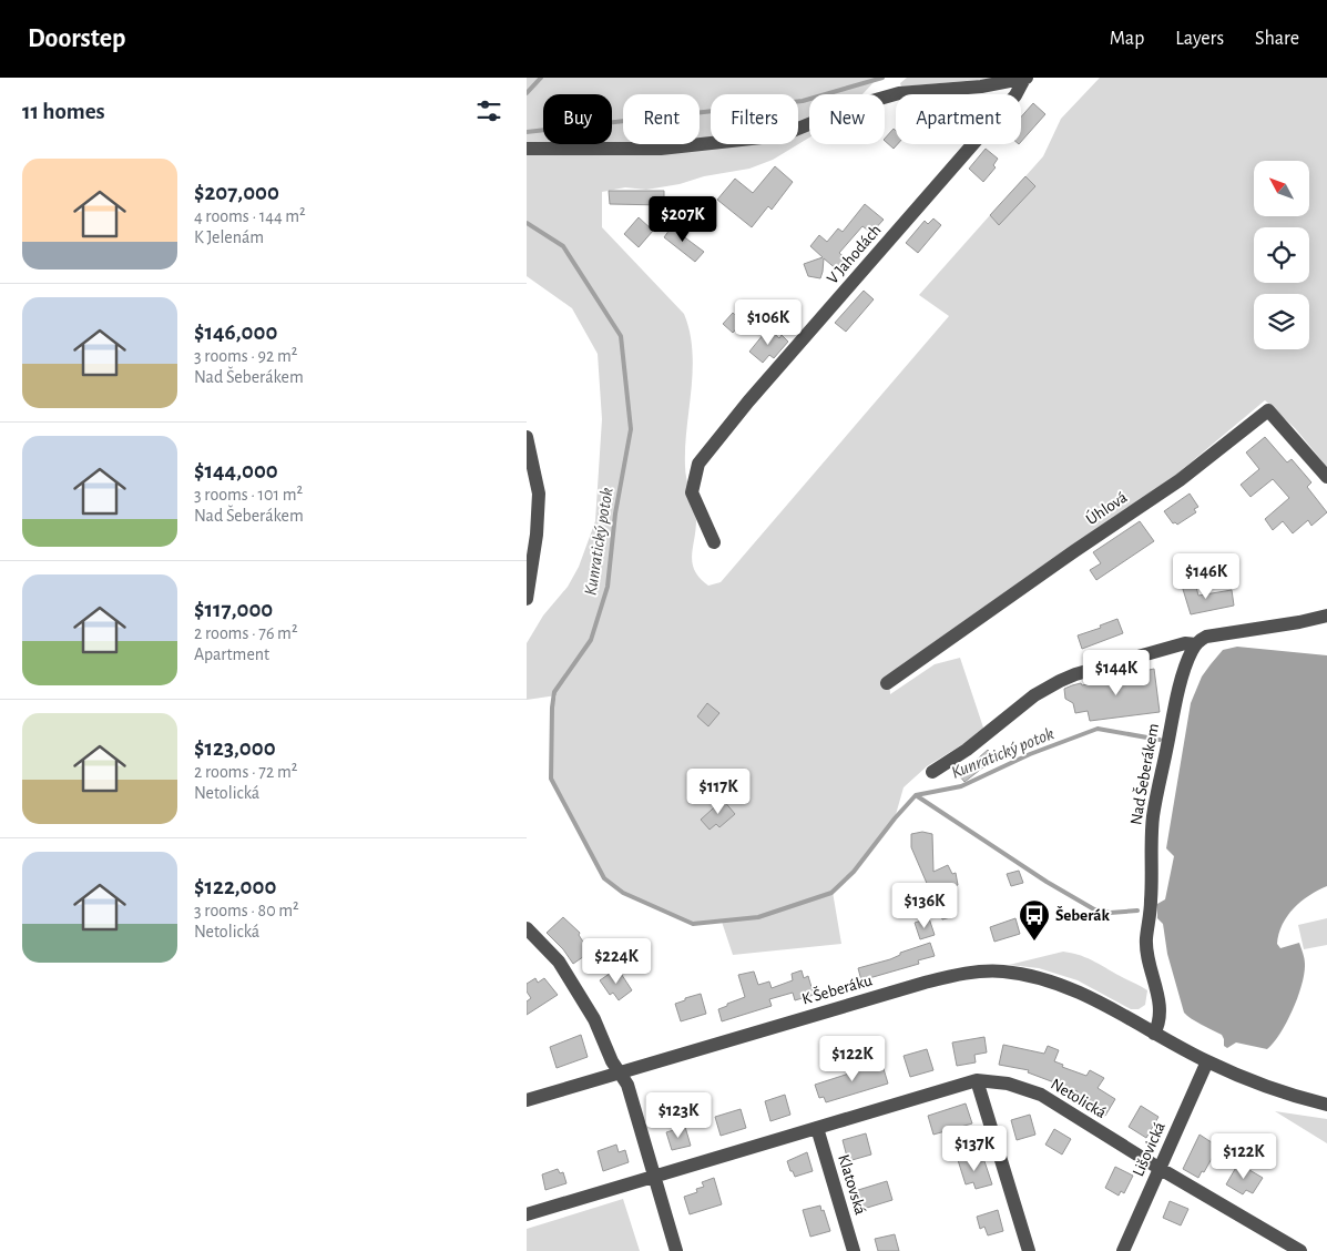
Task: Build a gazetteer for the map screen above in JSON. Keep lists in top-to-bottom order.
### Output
{
  "streets": {
    "street": [
      "V Jahodách",
      "Úhlová",
      "Nad Šeberákem",
      "K Šeberáku",
      "Netolická",
      "Lišovická",
      "Klatovská"
    ]
  },
  "crossings": [
    ["Nad Šeberákem", "K Šeberáku"],
    ["K Šeberáku", "Lišovická"],
    ["Netolická", "Lišovická"],
    ["Netolická", "Klatovská"]
  ],
  "water": ["Kunratický potok"],
  "places": {
    "bus stop": ["Šeberák"]
  },
  "north": "top left",
  "page": {
    "header": "Doorstep",
    "nav": ["Map", "Layers", "Share"],
    "heading": "11 homes",
    "chip": [
      "Buy",
      "Rent",
      "Filters",
      "New",
      "Apartment"
    ],
    "list": [
      {
        "name": "$207,000",
        "note": "4 rooms · 144 m² · K Jelenám"
      },
      {
        "name": "$146,000",
        "note": "3 rooms · 92 m² · Nad Šeberákem"
      },
      {
        "name": "$144,000",
        "note": "3 rooms · 101 m² · Nad Šeberákem"
      },
      {
        "name": "$117,000",
        "note": "2 rooms · 76 m² · Apartment"
      },
      {
        "name": "$123,000",
        "note": "2 rooms · 72 m² · Netolická"
      },
      {
        "name": "$122,000",
        "note": "3 rooms · 80 m² · Netolická"
      }
    ],
    "price": [
      "$207K",
      "$106K",
      "$146K",
      "$144K",
      "$117K",
      "$136K",
      "$224K",
      "$122K",
      "$123K",
      "$137K",
      "$122K"
    ]
  }
}
